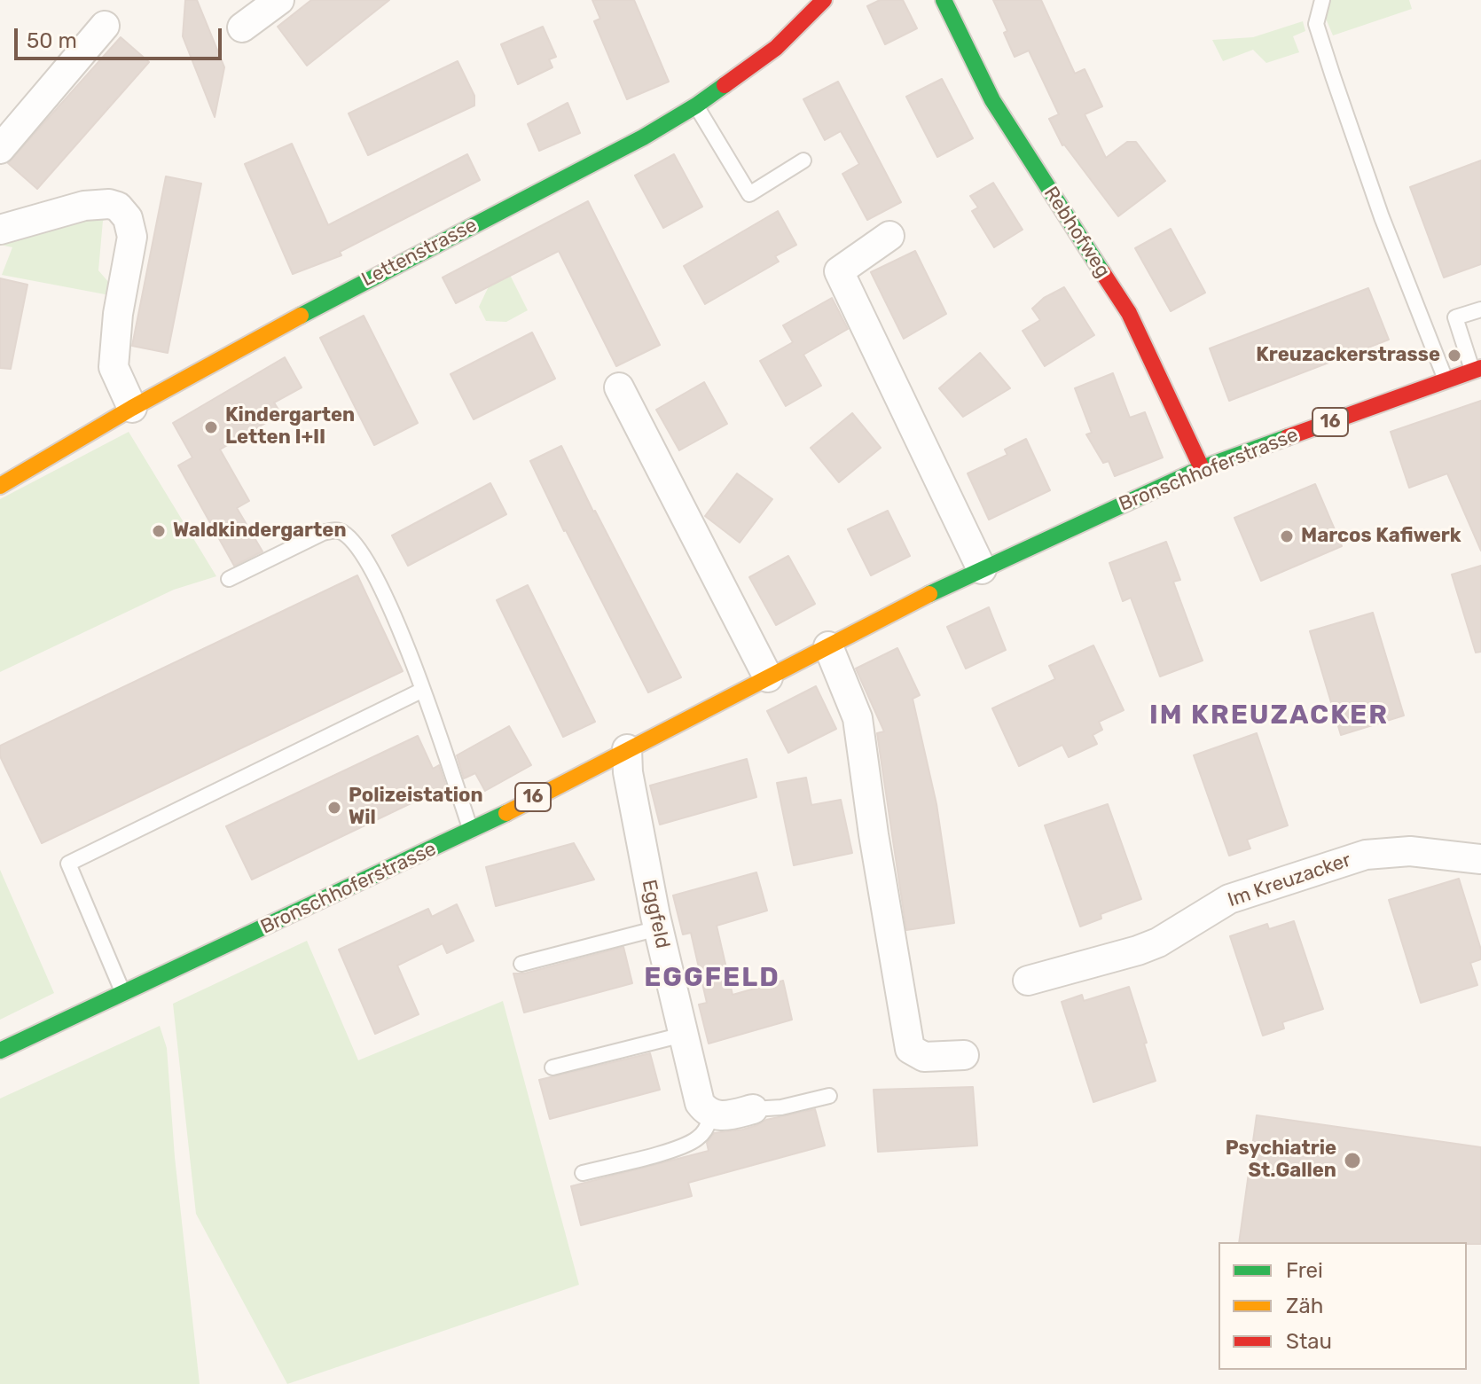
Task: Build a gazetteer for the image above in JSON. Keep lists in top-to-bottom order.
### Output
{
  "streets": {
    "main road": [
      "Rebhofweg",
      "Lettenstrasse",
      "16",
      "Bronschhoferstrasse"
    ],
    "street": ["Im Kreuzacker", "Eggfeld"]
  },
  "crossings": [
    ["Rebhofweg", "Bronschhoferstrasse"],
    ["Bronschhoferstrasse", "Eggfeld"]
  ],
  "districts": ["IM KREUZACKER", "EGGFELD"],
  "places": [
    "Kreuzackerstrasse",
    "Kindergarten Letten I+II",
    "Waldkindergarten",
    "Marcos Kafiwerk",
    "Polizeistation Wil",
    "Psychiatrie St.Gallen"
  ],
  "legend": ["Frei", "Zäh", "Stau"],
  "scale_bar": "50 m"
}
